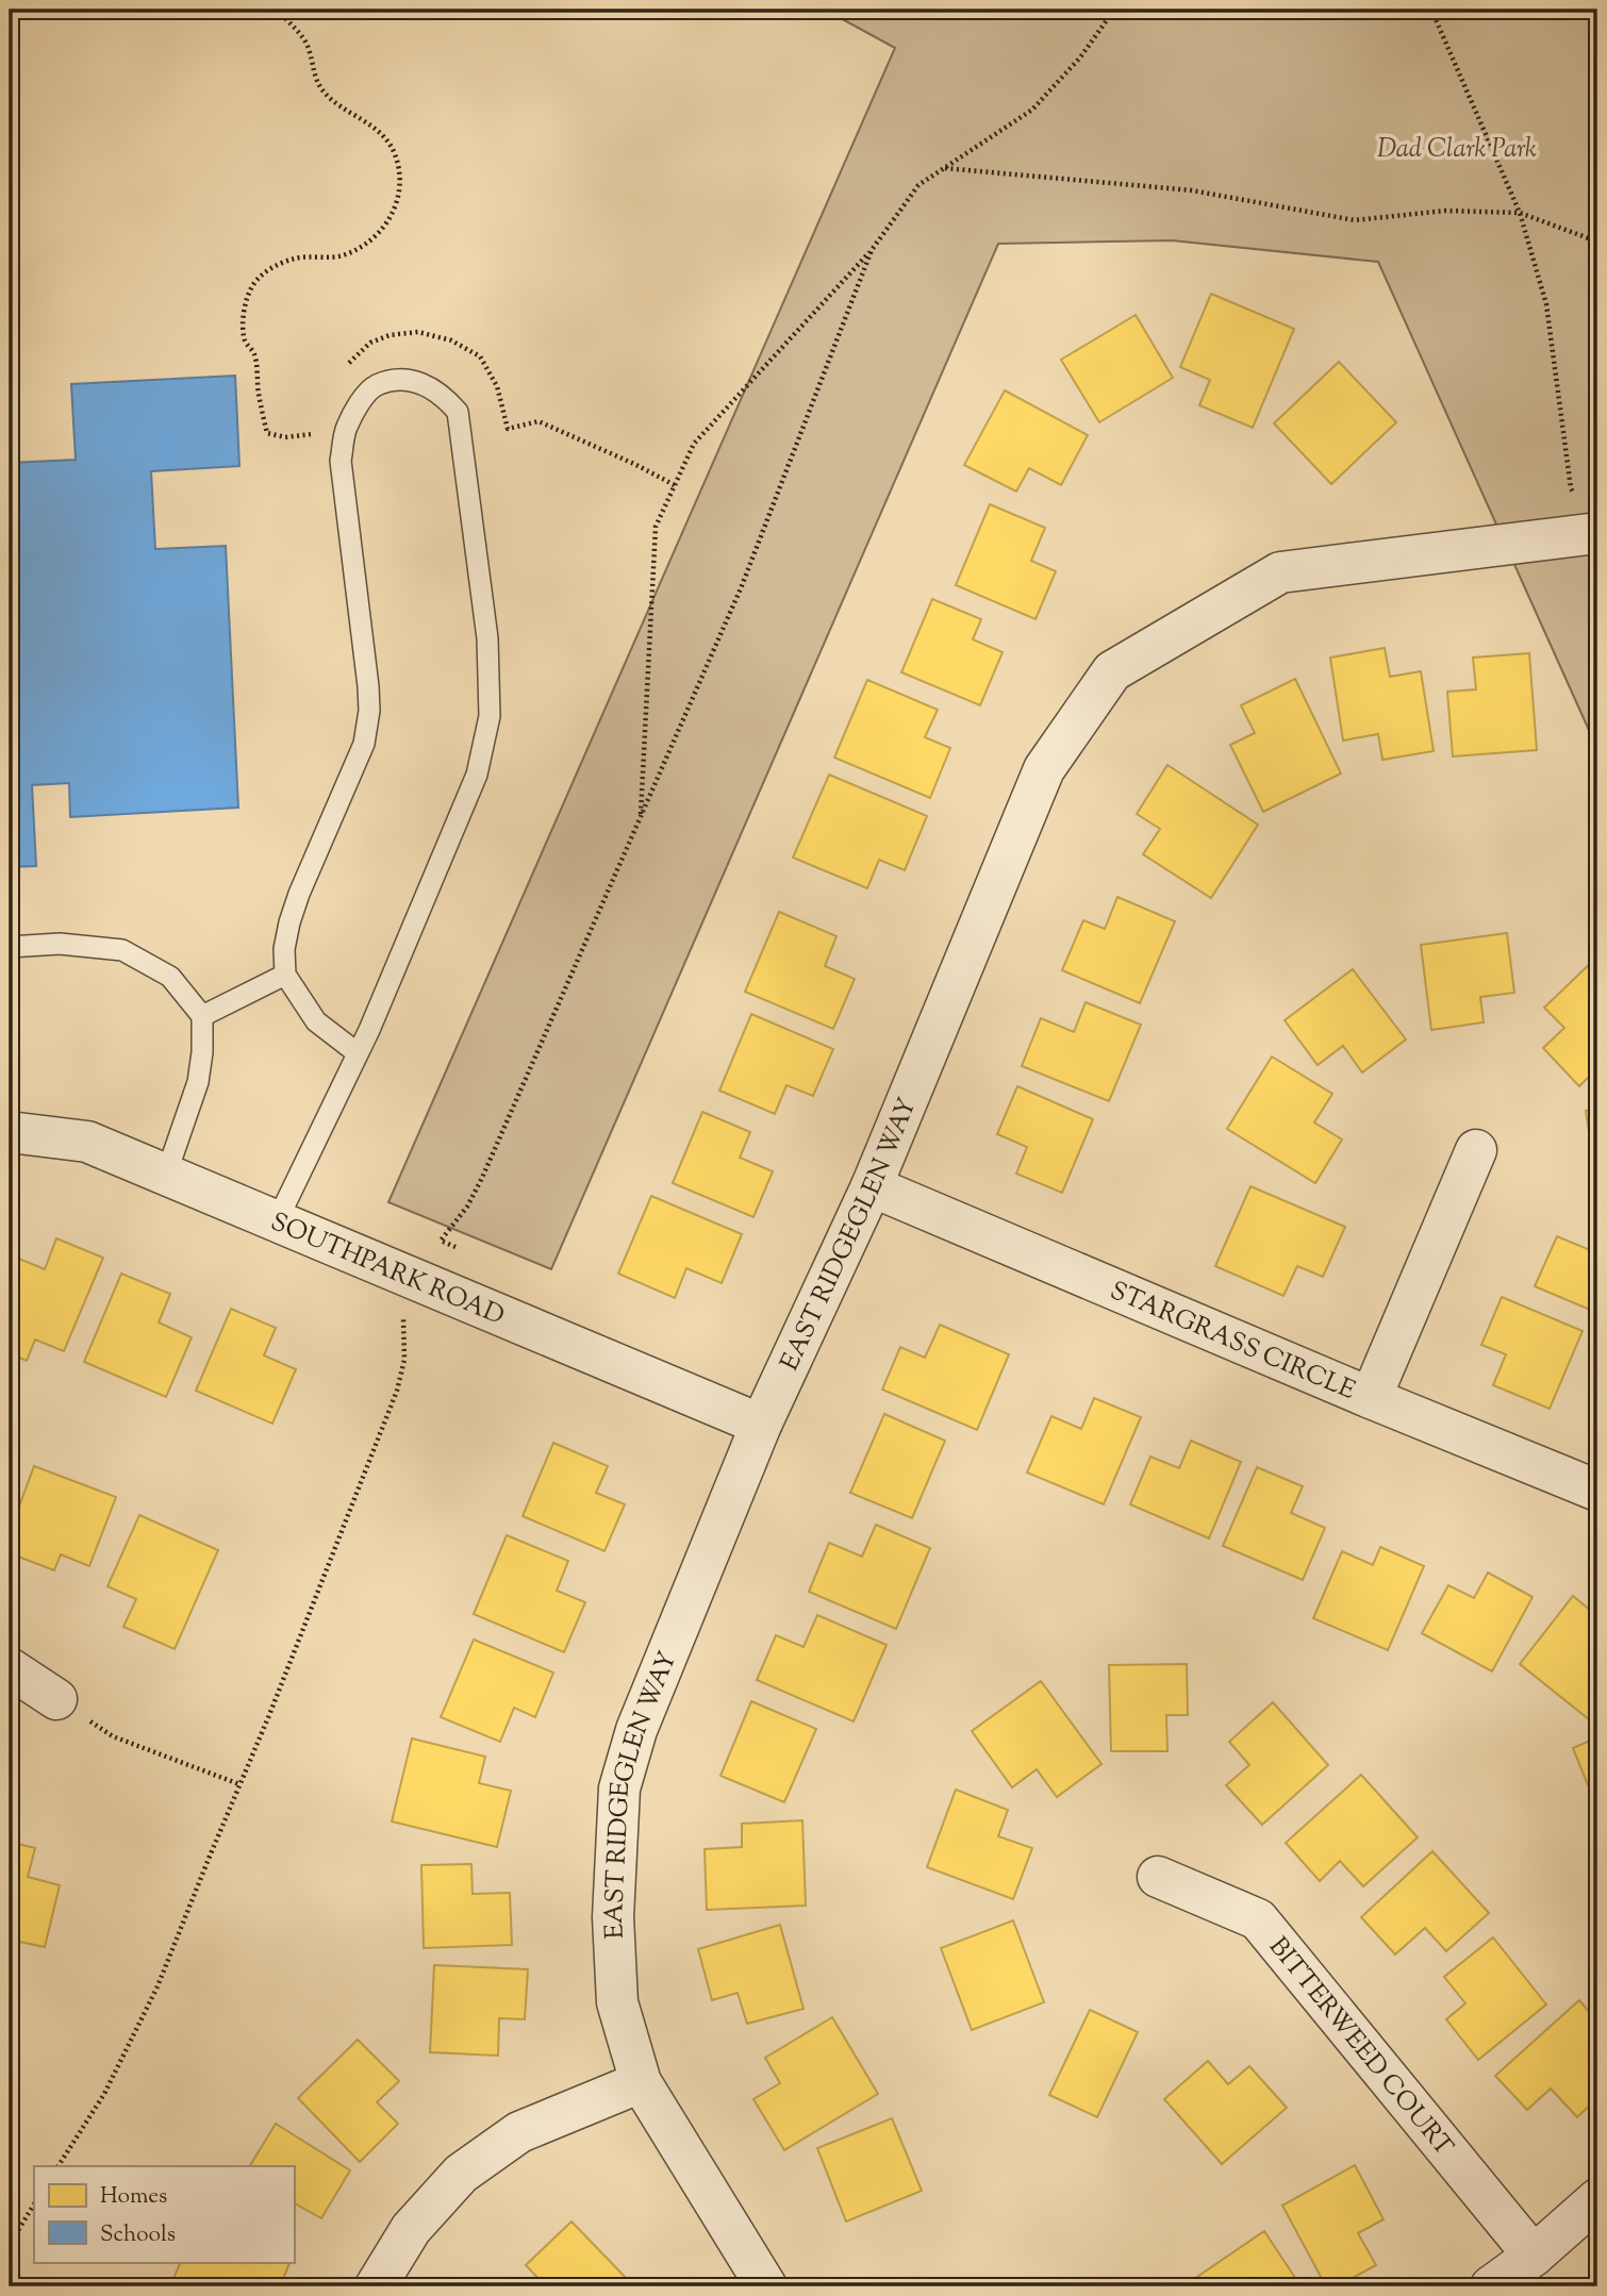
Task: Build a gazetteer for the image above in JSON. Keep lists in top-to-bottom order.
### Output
{
  "streets": {
    "street": [
      "EAST RIDGEGLEN WAY",
      "SOUTHPARK ROAD",
      "STARGRASS CIRCLE",
      "BITTERWEED COURT"
    ]
  },
  "crossings": [
    ["EAST RIDGEGLEN WAY", "SOUTHPARK ROAD"],
    ["EAST RIDGEGLEN WAY", "STARGRASS CIRCLE"]
  ],
  "parks": ["Dad Clark Park"],
  "legend": ["Homes", "Schools"]
}
